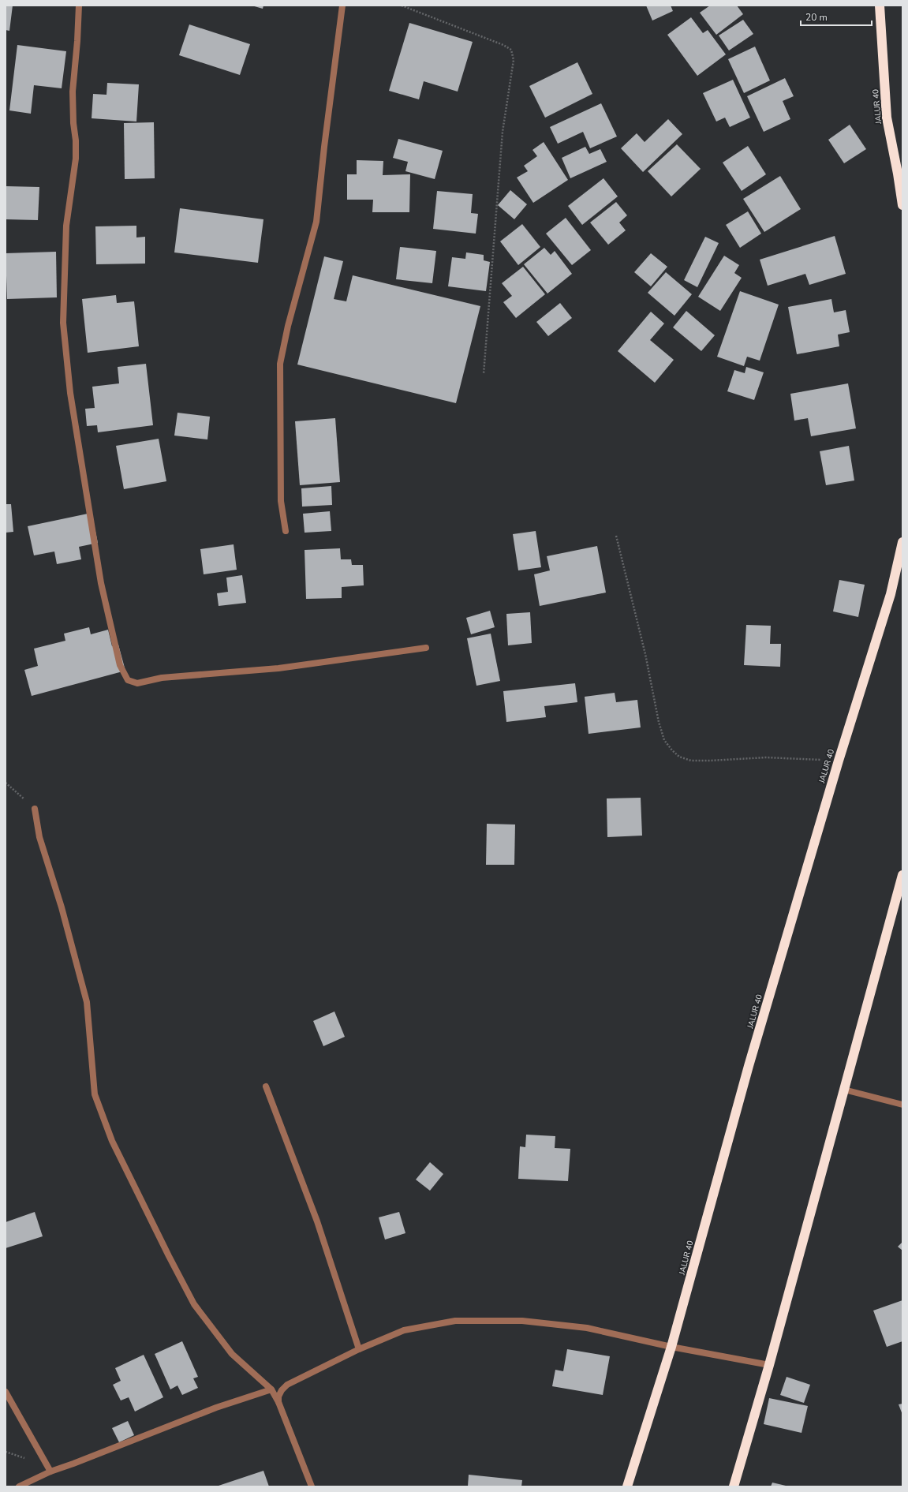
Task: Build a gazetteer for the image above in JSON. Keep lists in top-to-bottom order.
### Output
{
  "streets": {
    "highway": ["JALUR 40"]
  },
  "scale_bar": "20 m"
}
